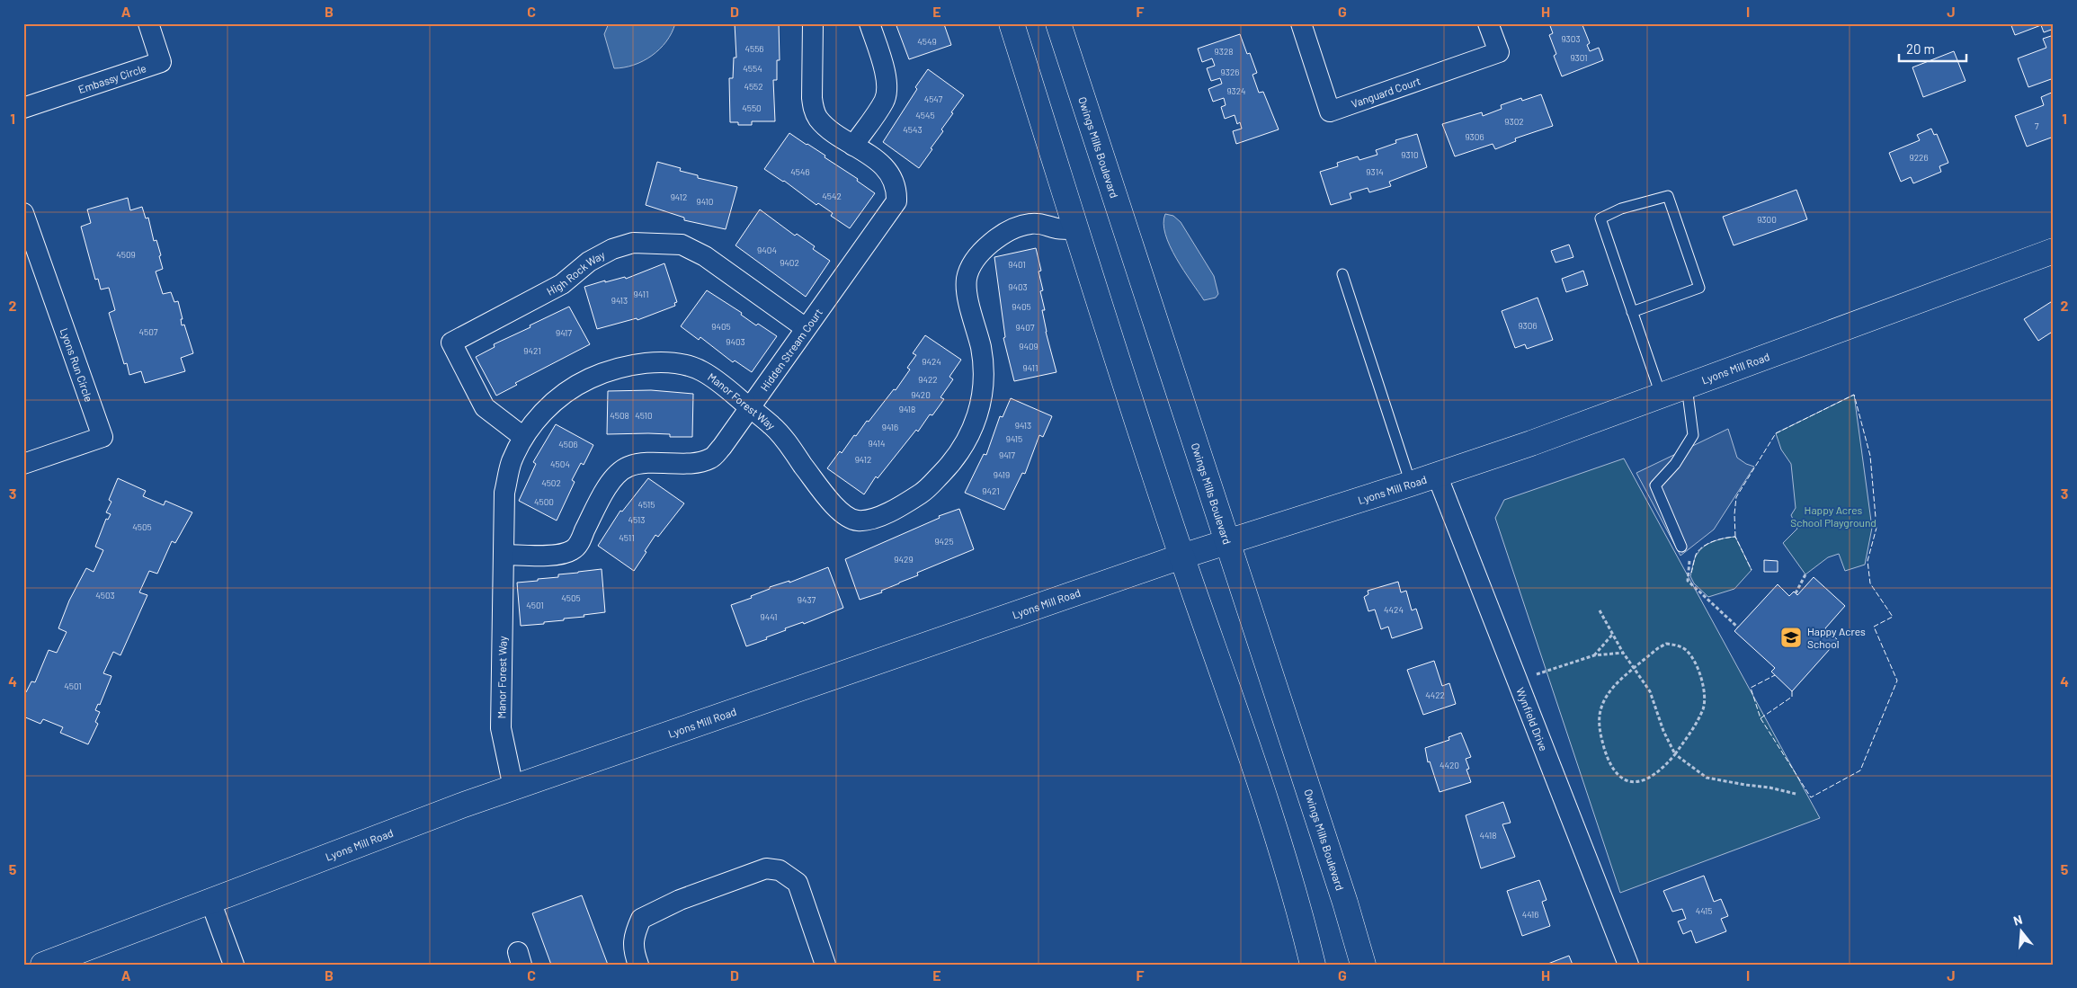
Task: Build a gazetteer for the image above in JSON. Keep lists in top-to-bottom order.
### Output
{
  "streets": {
    "main road": ["Owings Mills Boulevard", "Lyons Mill Road"],
    "street": [
      "Embassy Circle",
      "Vanguard Court",
      "High Rock Way",
      "Hidden Stream Court",
      "Lyons Run Circle",
      "Manor Forest Way",
      "Wynfield Drive"
    ]
  },
  "crossings": [
    ["Owings Mills Boulevard", "Lyons Mill Road"],
    ["High Rock Way", "Hidden Stream Court"],
    ["High Rock Way", "Manor Forest Way"],
    ["Hidden Stream Court", "Manor Forest Way"],
    ["Lyons Mill Road", "Manor Forest Way"],
    ["Lyons Mill Road", "Wynfield Drive"]
  ],
  "parks": ["Happy Acres School Playground"],
  "places": {
    "school or university": ["Happy Acres School"]
  },
  "house_numbers": [
    "9303",
    "4549",
    "4556",
    "9328",
    "9301",
    "4554",
    "9326",
    "4552",
    "9324",
    "4547",
    "4550",
    "4545",
    "9302",
    "7",
    "4543",
    "9306",
    "9310",
    "9226",
    "4546",
    "9314",
    "4542",
    "9412",
    "9410",
    "9300",
    "9404",
    "4509",
    "9402",
    "9401",
    "9403",
    "9411",
    "9413",
    "9405",
    "9306",
    "9405",
    "9407",
    "4507",
    "9417",
    "9403",
    "9409",
    "9421",
    "9424",
    "9411",
    "9422",
    "9420",
    "9418",
    "4508",
    "4510",
    "9413",
    "9416",
    "9415",
    "9414",
    "4506",
    "9417",
    "9412",
    "4504",
    "9419",
    "4502",
    "9421",
    "4500",
    "4515",
    "4513",
    "4505",
    "4511",
    "9425",
    "9429",
    "4503",
    "4505",
    "9437",
    "4501",
    "4424",
    "9441",
    "4501",
    "4422",
    "4420",
    "4418",
    "4415",
    "4416"
  ],
  "scale_bar": "20 m",
  "north": "top",
  "grid": {
    "columns": [
      "A",
      "B",
      "C",
      "D",
      "E",
      "F",
      "G",
      "H",
      "I",
      "J"
    ],
    "rows": [
      "1",
      "2",
      "3",
      "4",
      "5"
    ]
  }
}
